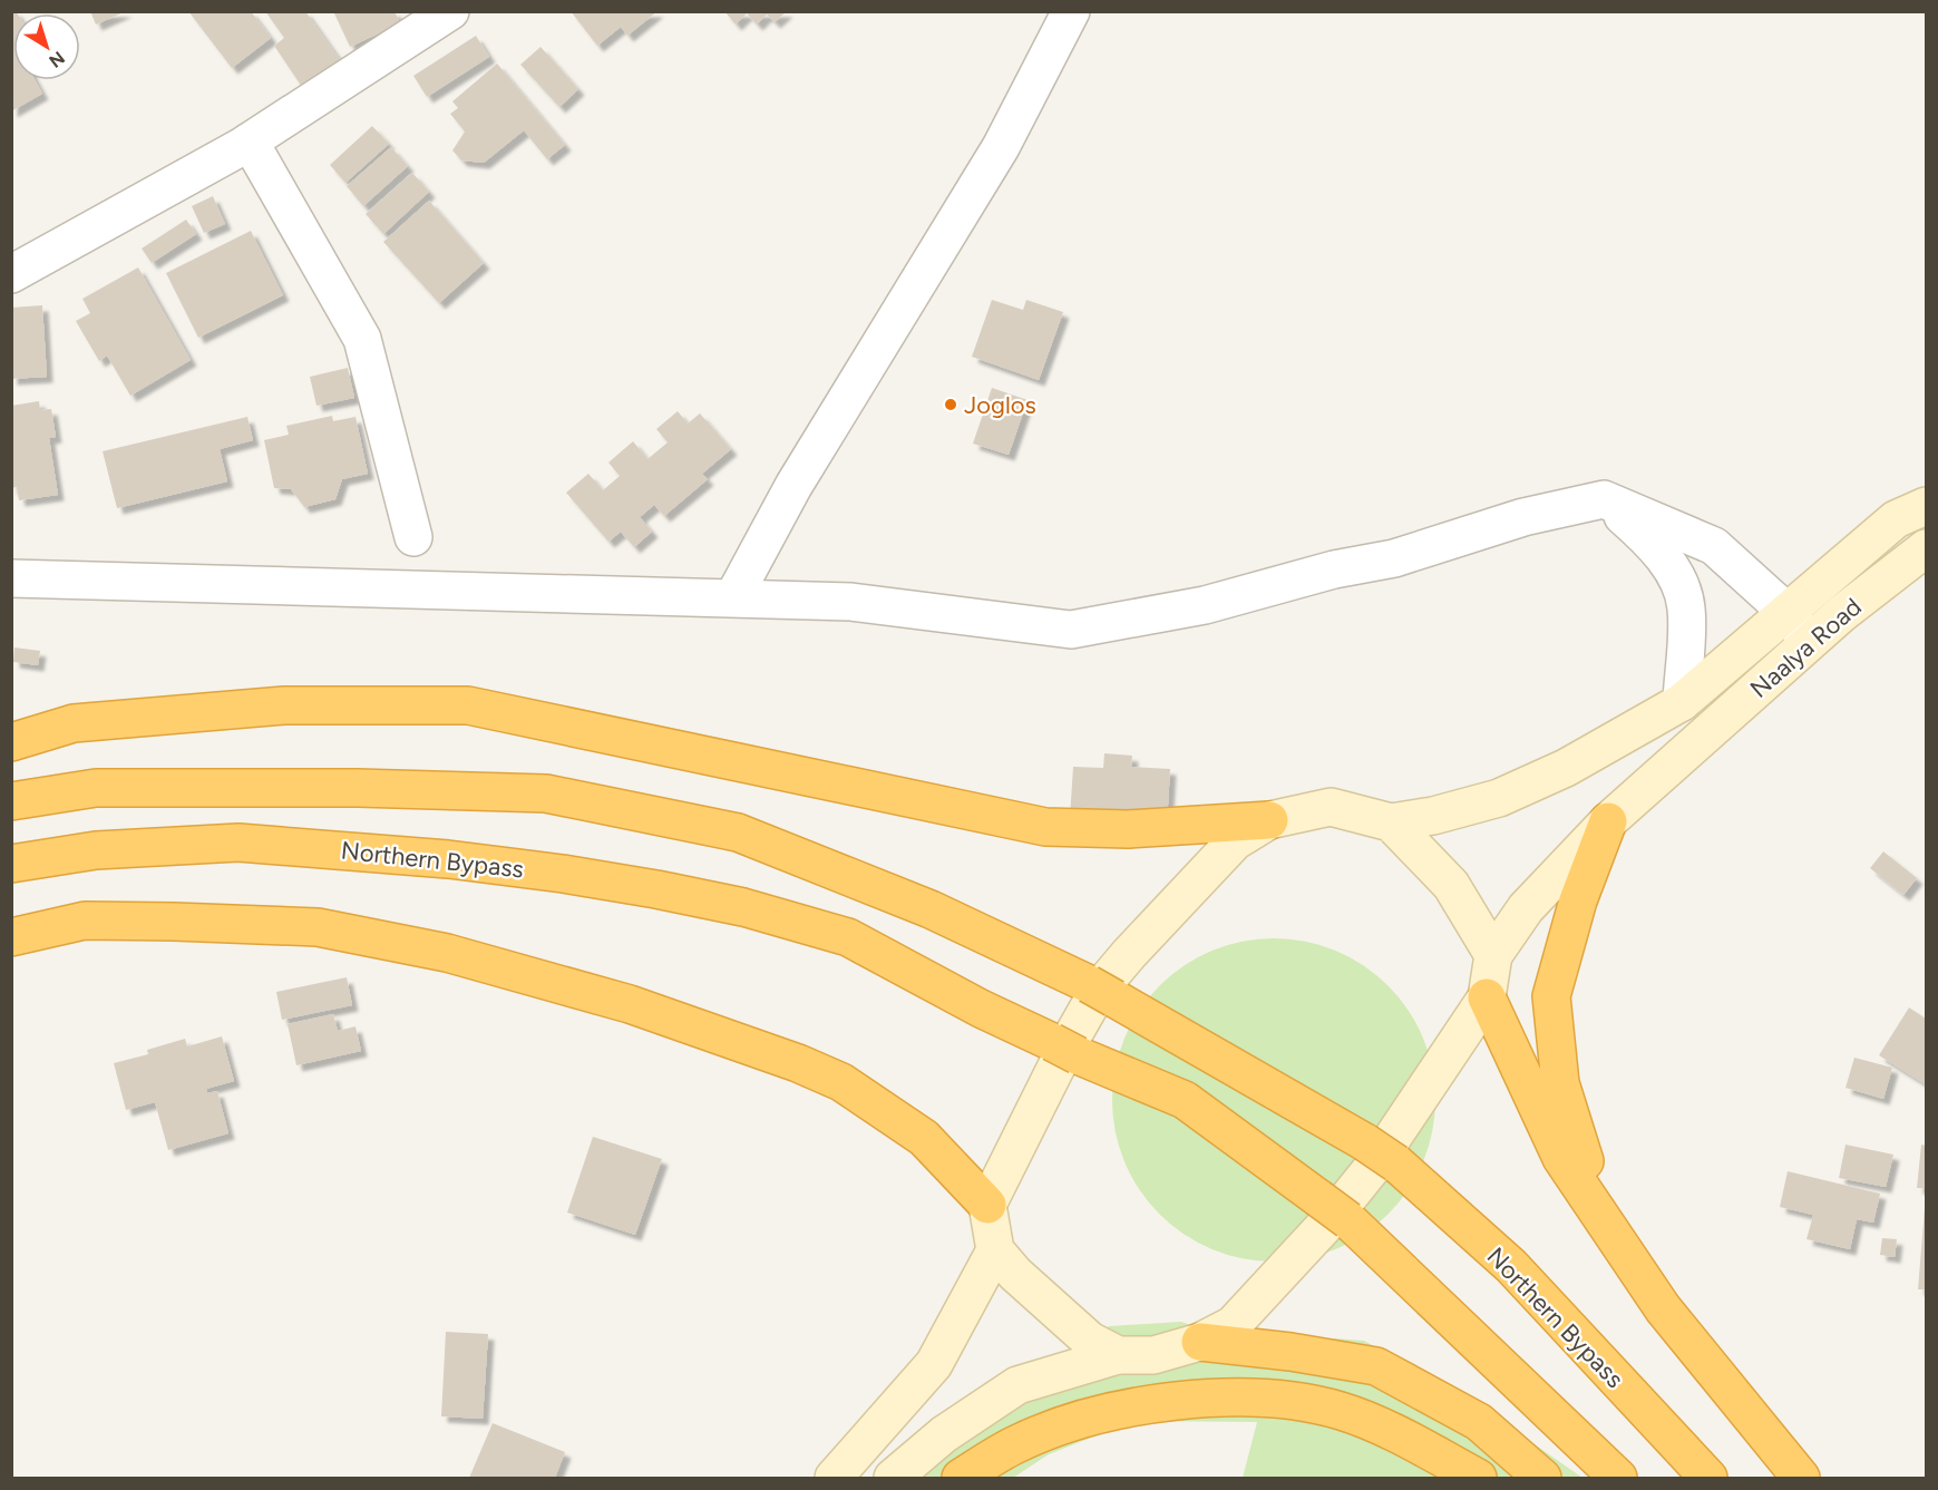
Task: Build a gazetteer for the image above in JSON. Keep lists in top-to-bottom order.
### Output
{
  "streets": {
    "highway": ["Northern Bypass"],
    "main road": ["Naalya Road"]
  },
  "places": ["Joglos"],
  "north": "bottom right"
}
